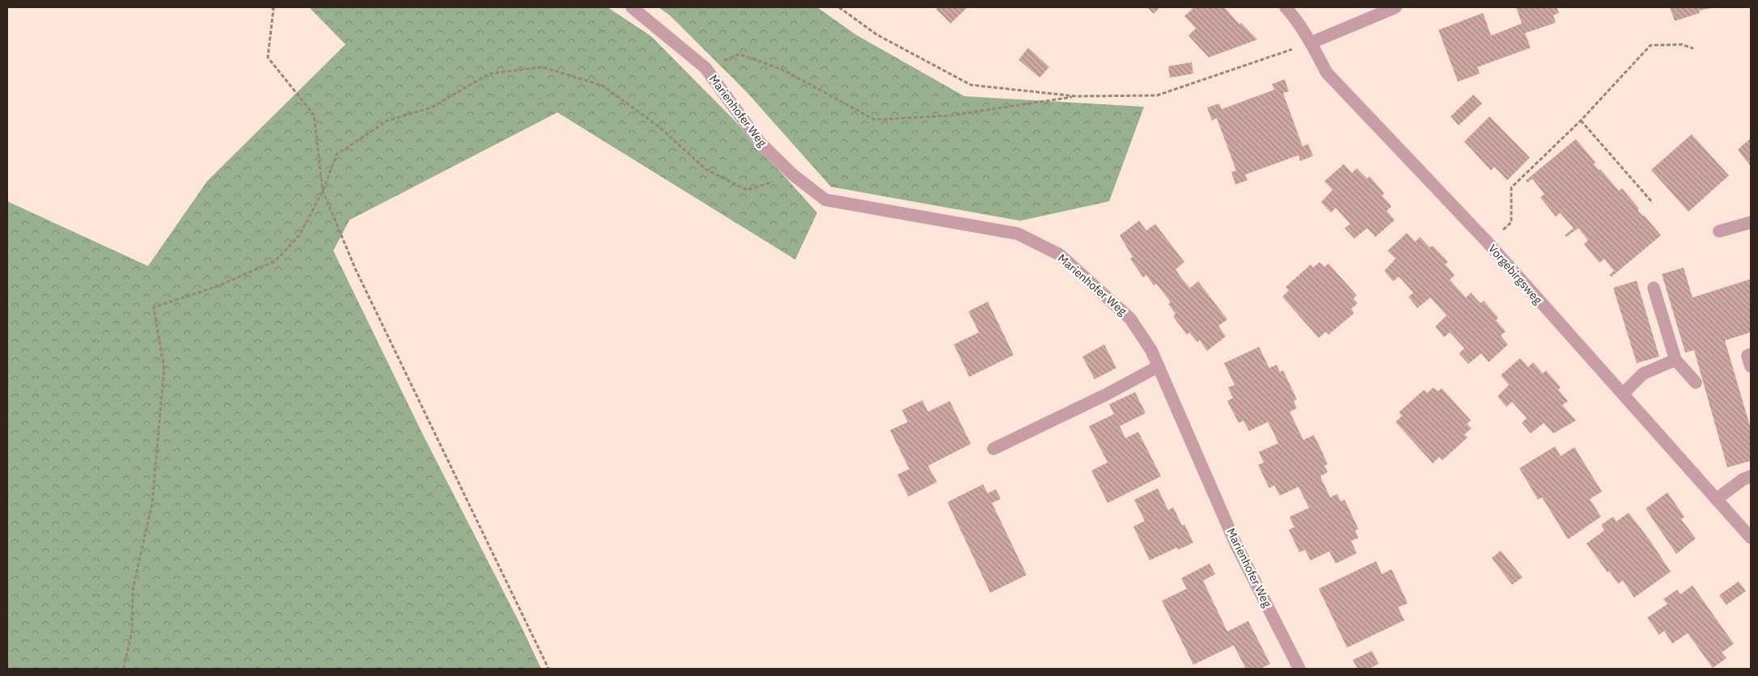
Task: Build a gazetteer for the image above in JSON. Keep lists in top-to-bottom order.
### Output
{
  "streets": {
    "street": ["Marienhofer Weg", "Vorgebirgsweg"]
  }
}
